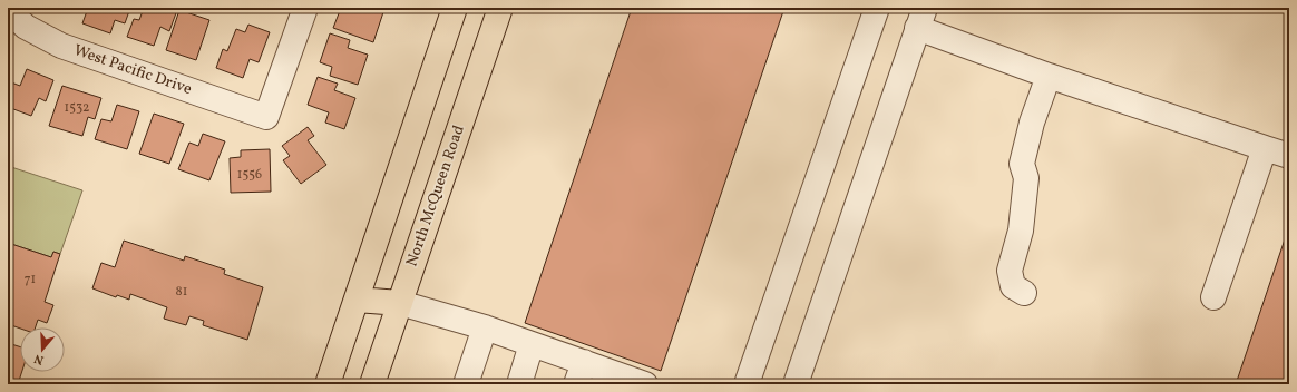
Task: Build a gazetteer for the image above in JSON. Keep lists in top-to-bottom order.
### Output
{
  "streets": {
    "main road": ["North McQueen Road"],
    "street": ["West Pacific Drive"]
  },
  "house_numbers": [
    "1532",
    "1556",
    "71",
    "81"
  ],
  "north": "bottom"
}
